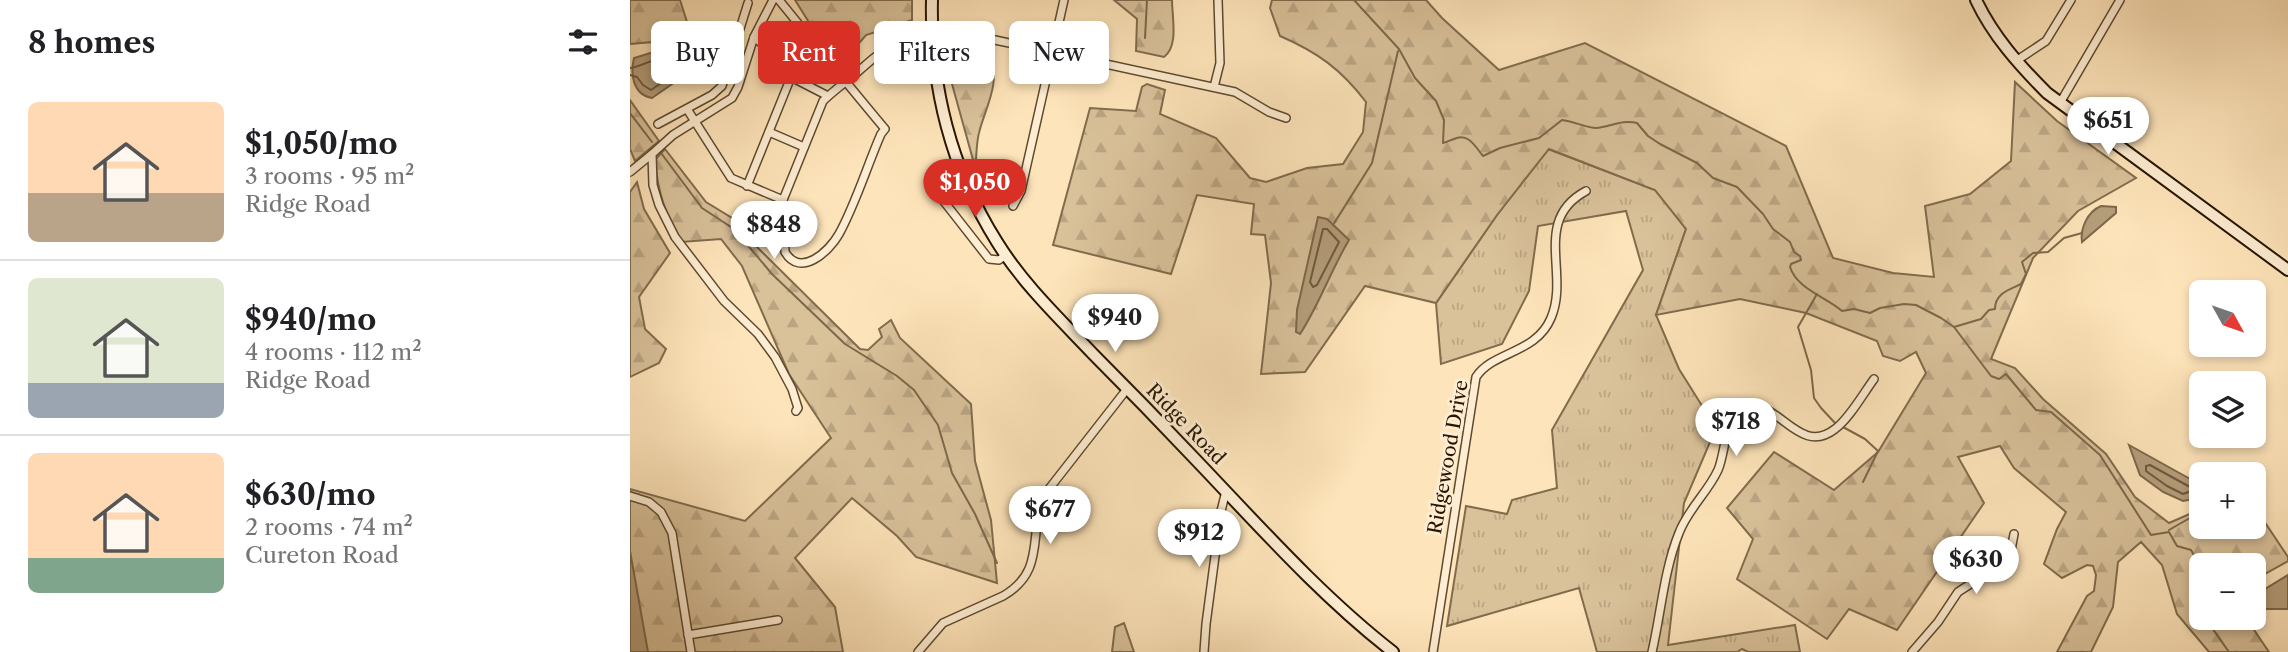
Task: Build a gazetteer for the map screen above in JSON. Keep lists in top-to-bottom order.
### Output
{
  "streets": {
    "street": ["Ridge Road", "Ridgewood Drive"]
  },
  "north": "bottom right",
  "page": {
    "heading": "8 homes",
    "chip": [
      "Buy",
      "Rent",
      "Filters",
      "New"
    ],
    "list": [
      {
        "name": "$1,050/mo",
        "note": "3 rooms · 95 m² · Ridge Road"
      },
      {
        "name": "$940/mo",
        "note": "4 rooms · 112 m² · Ridge Road"
      },
      {
        "name": "$630/mo",
        "note": "2 rooms · 74 m² · Cureton Road"
      }
    ],
    "price": [
      "$651",
      "$1,050",
      "$848",
      "$940",
      "$718",
      "$677",
      "$912",
      "$630"
    ],
    "map_buttons": ["+", "−"]
  }
}
